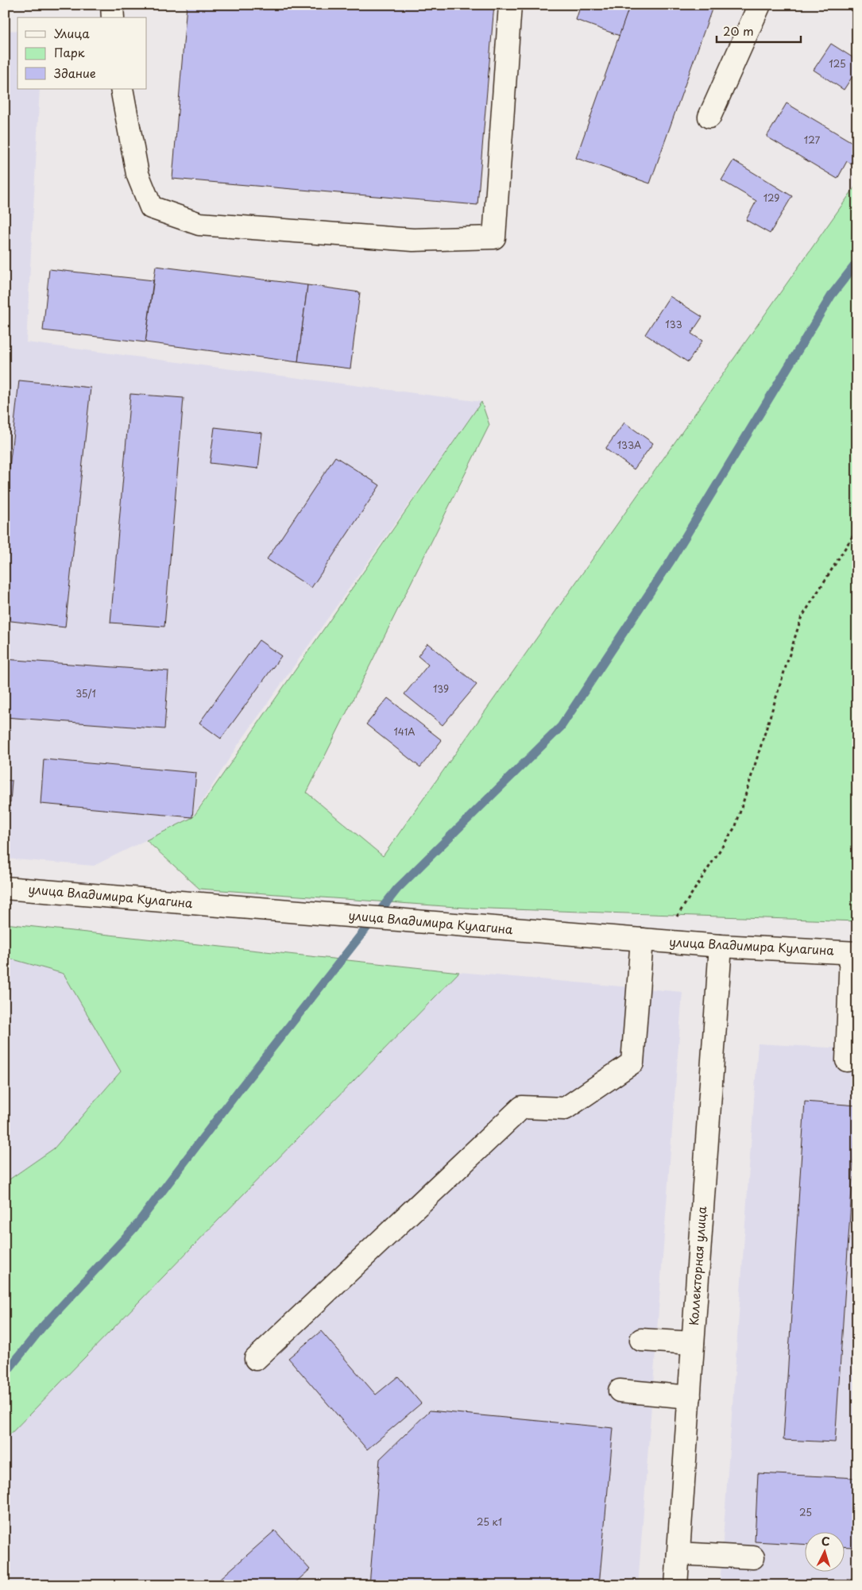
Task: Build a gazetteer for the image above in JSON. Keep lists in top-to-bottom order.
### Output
{
  "streets": {
    "street": ["улица Владимира Кулагина", "Коллекторная улица"]
  },
  "crossings": [
    ["улица Владимира Кулагина", "Коллекторная улица"]
  ],
  "house_numbers": [
    "125",
    "127",
    "129",
    "133",
    "133А",
    "139",
    "35/1",
    "141А",
    "25",
    "25 к1"
  ],
  "legend": ["Улица", "Парк", "Здание"],
  "scale_bar": "20 m",
  "north": "top"
}
